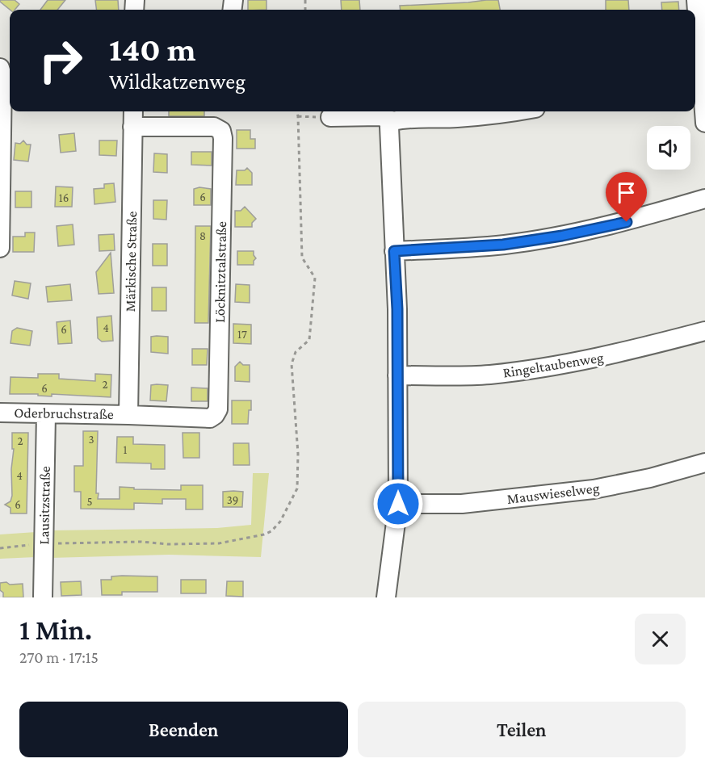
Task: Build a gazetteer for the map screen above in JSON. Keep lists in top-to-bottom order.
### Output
{
  "streets": {
    "street": [
      "Märkische Straße",
      "Löcknitztalstraße",
      "Ringeltaubenweg",
      "Oderbruchstraße",
      "Mauswieselweg",
      "Lausitzstraße"
    ]
  },
  "crossings": [
    ["Märkische Straße", "Löcknitztalstraße"],
    ["Märkische Straße", "Oderbruchstraße"],
    ["Löcknitztalstraße", "Oderbruchstraße"],
    ["Oderbruchstraße", "Lausitzstraße"]
  ],
  "house_numbers": [
    "6",
    "16",
    "8",
    "4",
    "6",
    "17",
    "2",
    "6",
    "3",
    "2",
    "1",
    "4",
    "39",
    "5",
    "6"
  ],
  "page": {
    "turn": ["140 m", "Wildkatzenweg"],
    "heading": ["1 Min.", "270 m · 17:15"],
    "buttons": ["Beenden", "Teilen"]
  }
}
